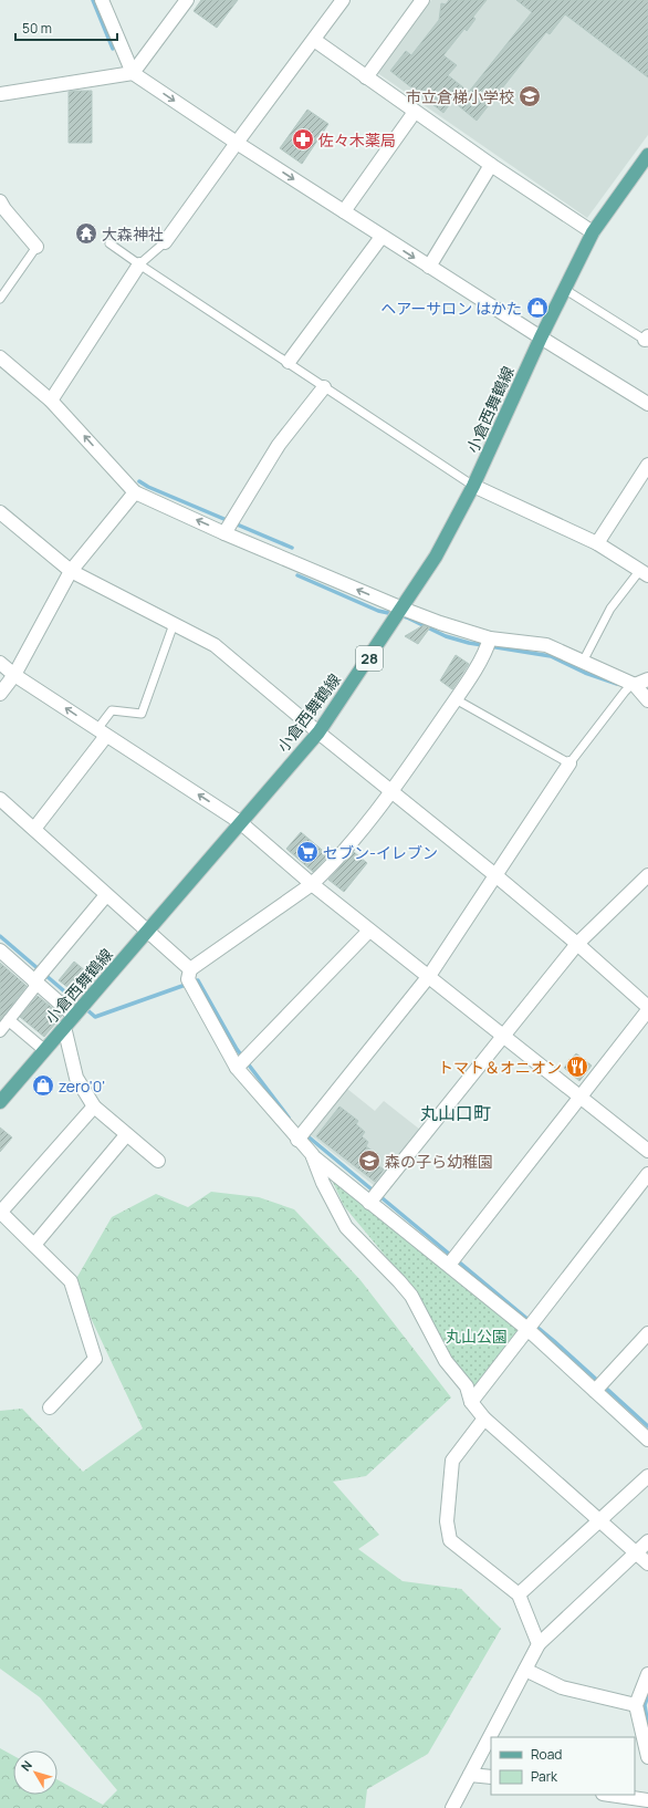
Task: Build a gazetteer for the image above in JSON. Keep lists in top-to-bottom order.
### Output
{
  "streets": {
    "main road": ["小倉西舞鶴線", "28"]
  },
  "districts": ["丸山口町"],
  "parks": ["丸山公園"],
  "places": {
    "school or university": ["市立倉梯小学校", "森の子ら幼稚園"],
    "pharmacy": ["佐々木薬局"],
    "temple": ["大森神社"],
    "shop": ["ヘアーサロン はかた", "zero'0'"],
    "supermarket": ["セブン-イレブン"],
    "restaurant": ["トマト＆オニオン"]
  },
  "legend": ["Road", "Park"],
  "scale_bar": "50 m",
  "north": "top left"
}
